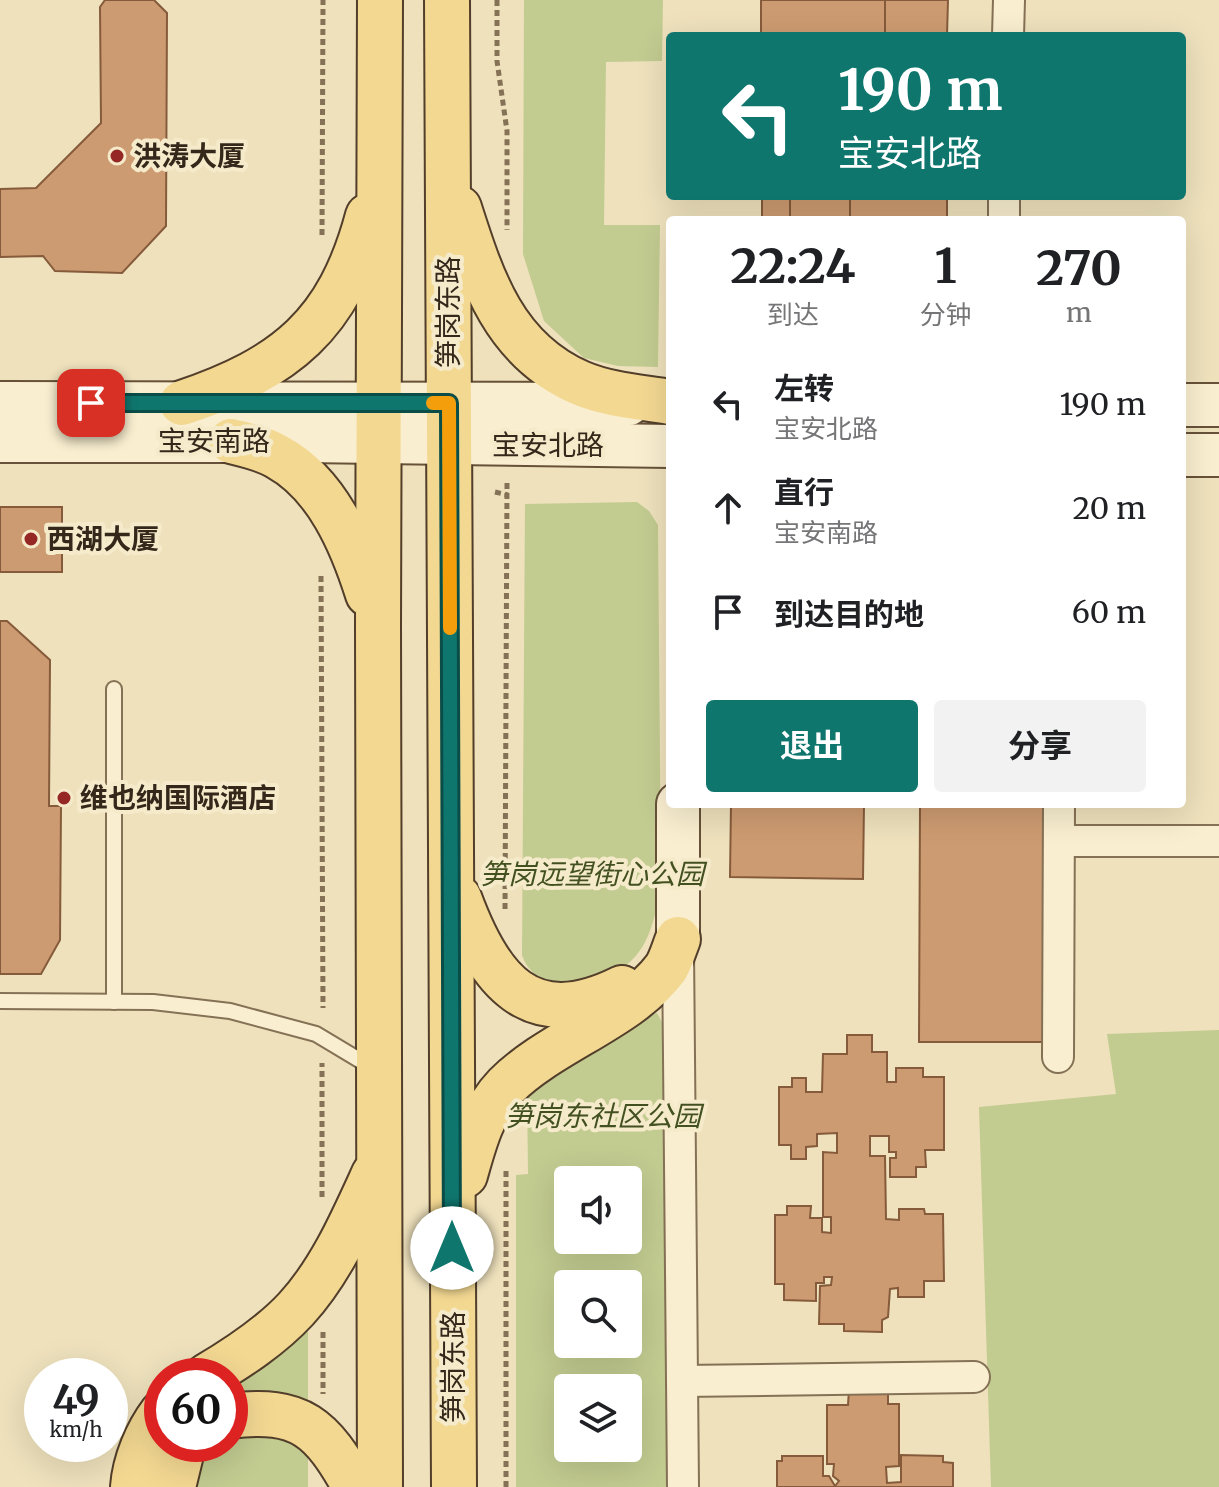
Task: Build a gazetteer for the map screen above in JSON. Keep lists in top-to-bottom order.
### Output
{
  "streets": {
    "main road": ["笋岗东路"],
    "street": ["宝安南路", "宝安北路"]
  },
  "crossings": [
    ["笋岗东路", "宝安北路"],
    ["宝安南路", "宝安北路"]
  ],
  "parks": ["笋岗远望街心公园", "笋岗东社区公园"],
  "places": ["洪涛大厦", "西湖大厦", "维也纳国际酒店"],
  "page": {
    "turn": ["190 m", "宝安北路"],
    "eta": [
      "22:24",
      "到达",
      "1",
      "分钟",
      "270",
      "m"
    ],
    "list": [
      {
        "name": "左转",
        "note": "宝安北路",
        "value": "190 m"
      },
      {
        "name": "直行",
        "note": "宝安南路",
        "value": "20 m"
      },
      {
        "name": "到达目的地",
        "value": "60 m"
      }
    ],
    "buttons": ["退出", "分享"],
    "speed": "49 km/h",
    "limit": "60"
  }
}
